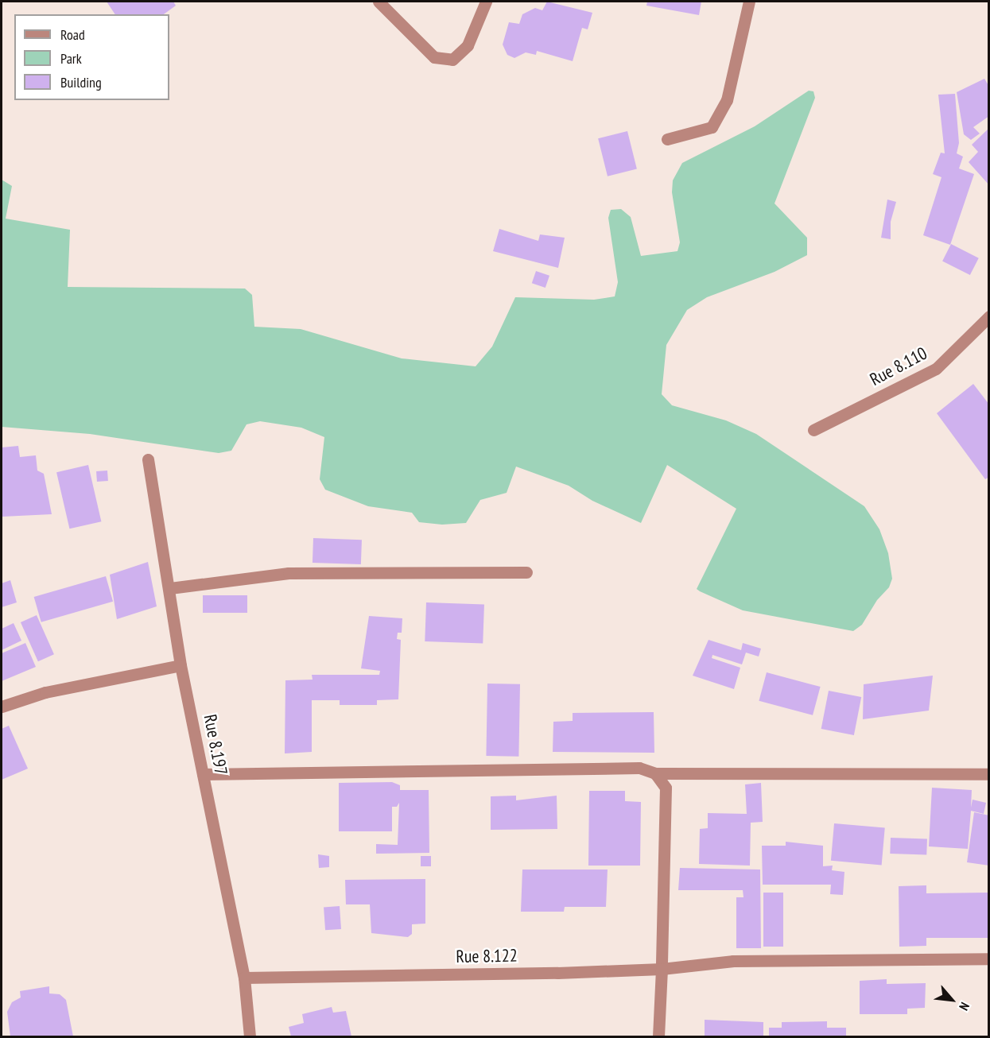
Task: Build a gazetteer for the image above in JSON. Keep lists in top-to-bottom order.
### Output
{
  "streets": {
    "street": ["Rue 8.110", "Rue 8.197", "Rue 8.122"]
  },
  "crossings": [
    ["Rue 8.197", "Rue 8.122"]
  ],
  "legend": ["Road", "Park", "Building"],
  "north": "bottom right"
}
